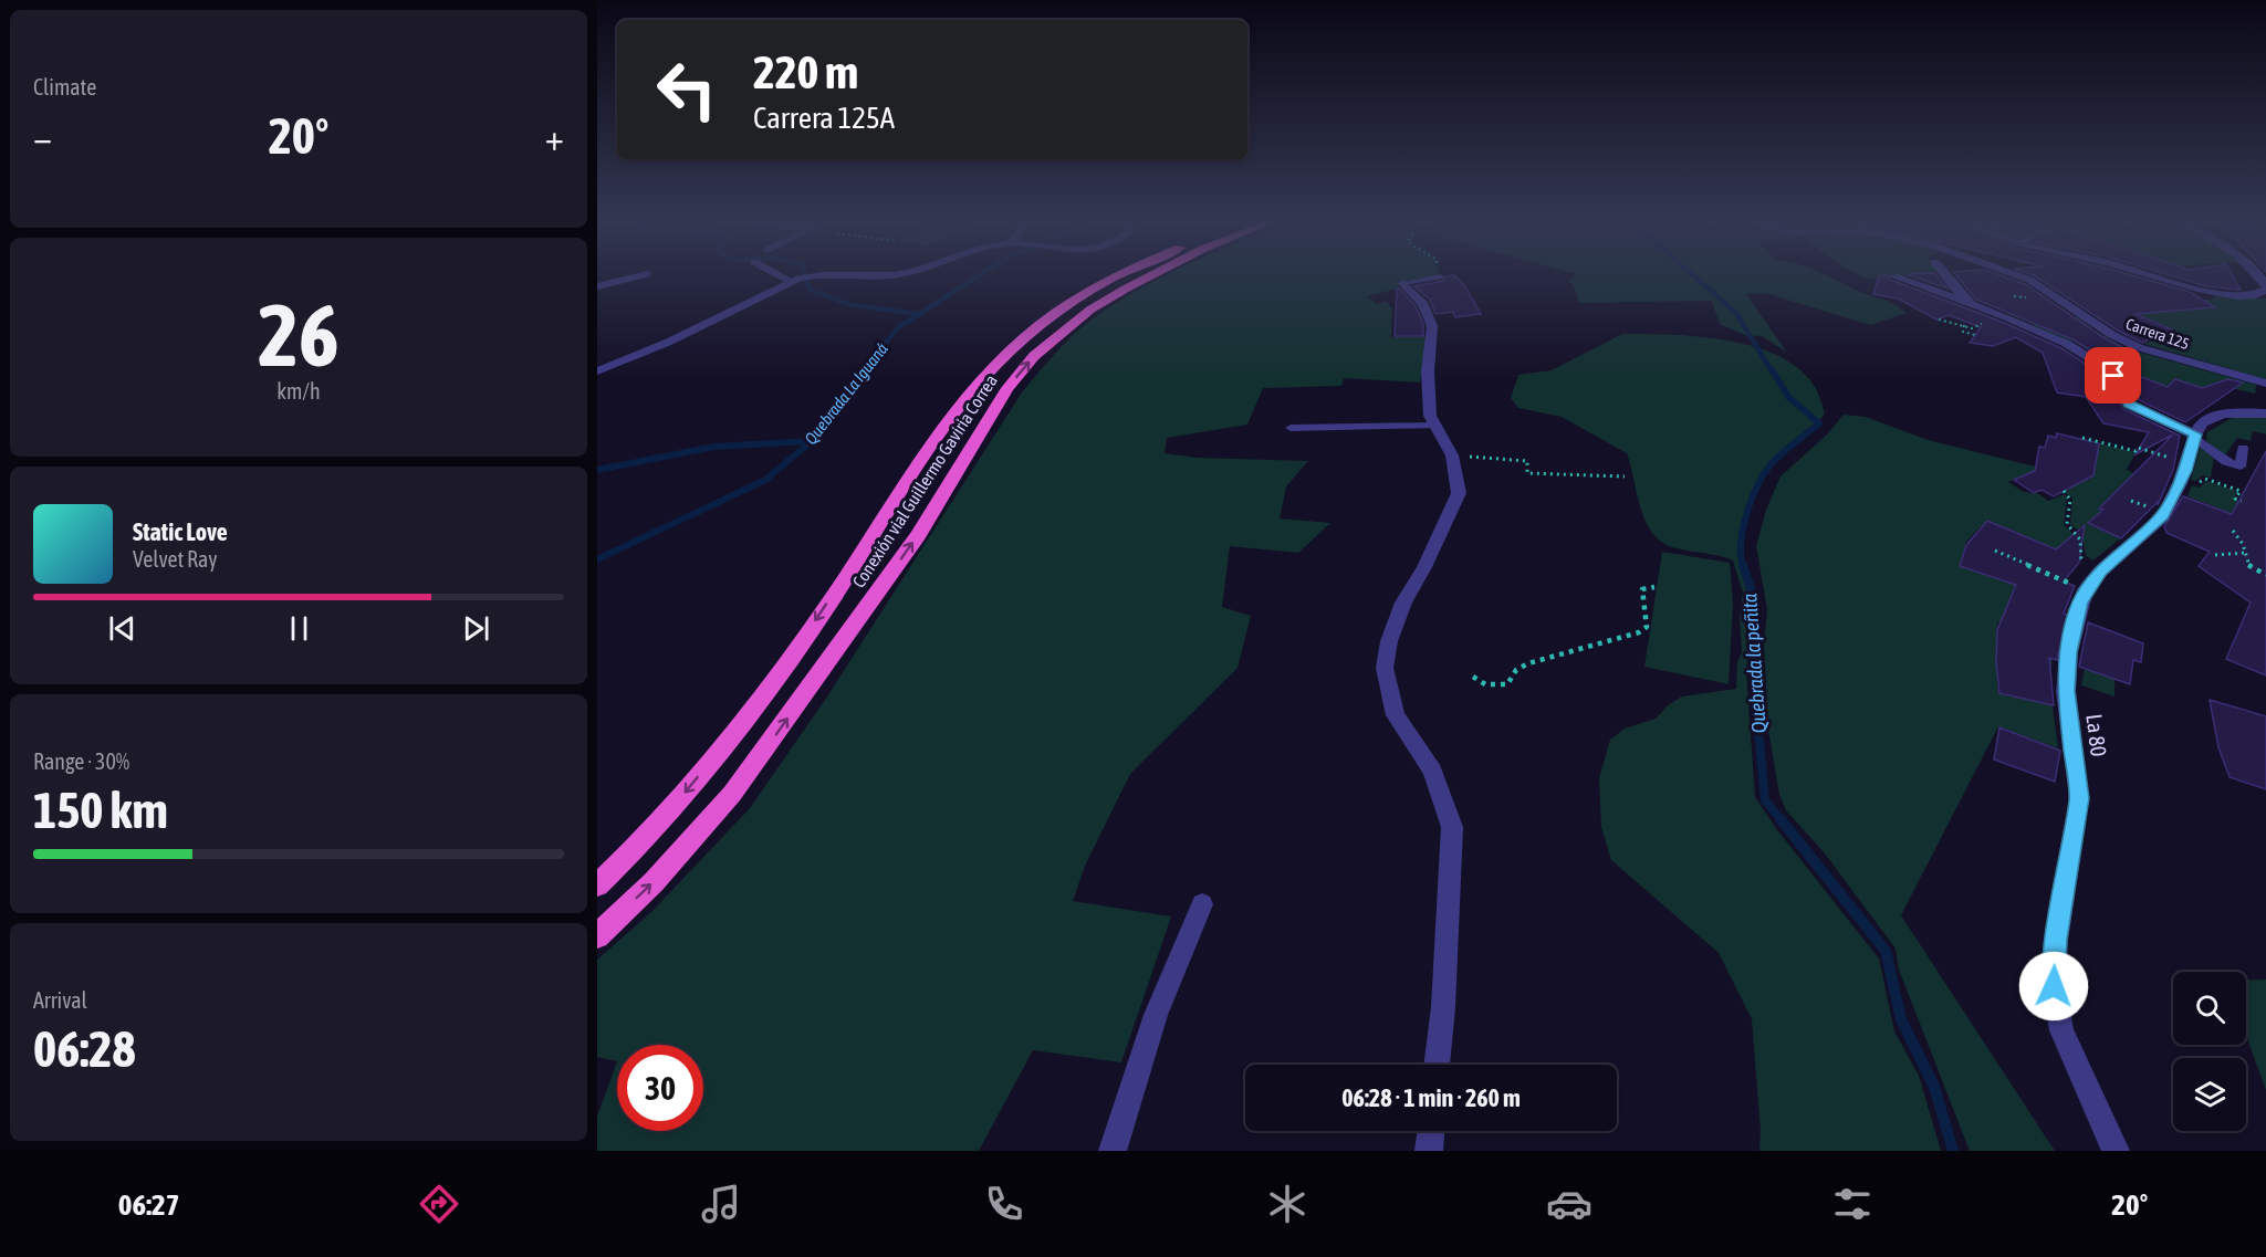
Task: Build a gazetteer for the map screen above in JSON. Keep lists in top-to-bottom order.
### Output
{
  "streets": {
    "highway": ["Conexión vial Guillermo Gaviria Correa"],
    "street": ["Carrera 125", "La 80"]
  },
  "water": ["Quebrada La Iguaná", "Quebrada la peñita"],
  "page": {
    "tile": [
      "Climate",
      ["26", "km/h"],
      ["Range · 30%", "150 km"],
      ["Arrival", "06:28"]
    ],
    "turn": ["220 m", "Carrera 125A"],
    "heat": ["−", "20°", "+"],
    "song": ["Static Love", "Velvet Ray"],
    "limit": "30",
    "trip": "06:28 · 1 min · 260 m",
    "tabs": ["06:27", "20°"]
  }
}
